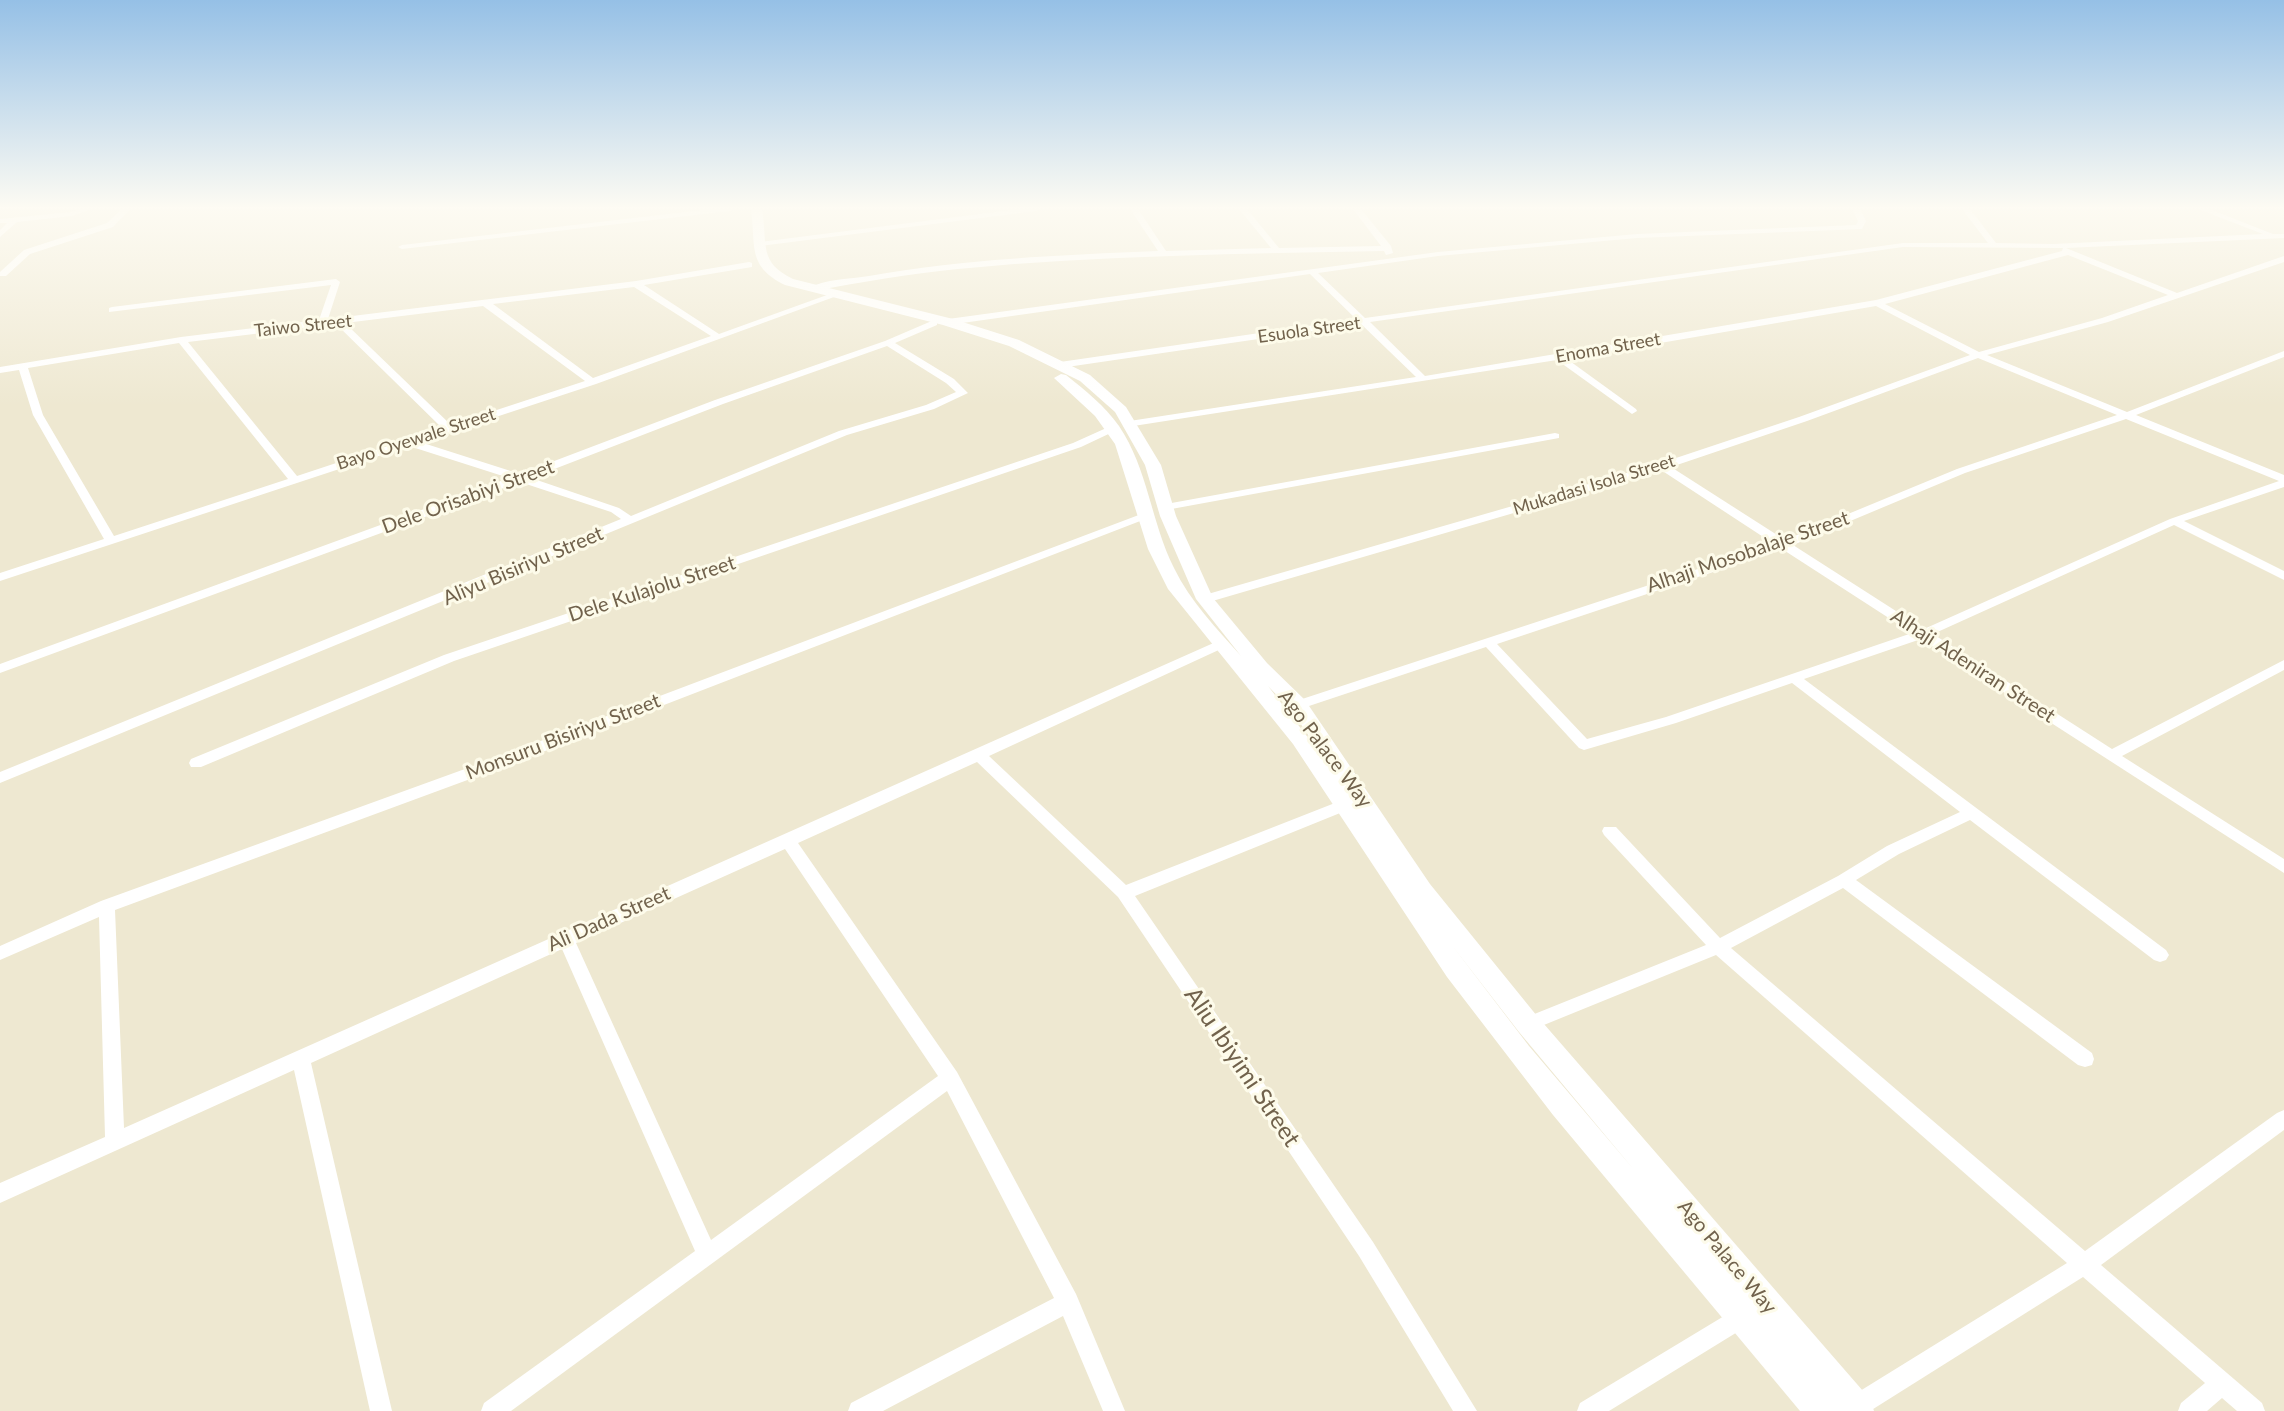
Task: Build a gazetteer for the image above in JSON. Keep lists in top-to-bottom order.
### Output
{
  "streets": {
    "main road": ["Ago Palace Way"],
    "street": [
      "Taiwo Street",
      "Esuola Street",
      "Enoma Street",
      "Bayo Oyewale Street",
      "Mukadasi Isola Street",
      "Dele Orisabiyi Street",
      "Alhaji Mosobalaje Street",
      "Aliyu Bisiriyu Street",
      "Dele Kulajolu Street",
      "Alhaji Adeniran Street",
      "Monsuru Bisiriyu Street",
      "Ali Dada Street",
      "Aliu Ibiyimi Street"
    ]
  },
  "crossings": [
    ["Esuola Street", "Ago Palace Way"],
    ["Enoma Street", "Dele Kulajolu Street"],
    ["Enoma Street", "Ago Palace Way"],
    ["Bayo Oyewale Street", "Ago Palace Way"],
    ["Mukadasi Isola Street", "Alhaji Adeniran Street"],
    ["Mukadasi Isola Street", "Ago Palace Way"],
    ["Dele Orisabiyi Street", "Aliyu Bisiriyu Street"],
    ["Dele Orisabiyi Street", "Ago Palace Way"],
    ["Alhaji Mosobalaje Street", "Alhaji Adeniran Street"],
    ["Alhaji Mosobalaje Street", "Ago Palace Way"],
    ["Dele Kulajolu Street", "Ago Palace Way"],
    ["Monsuru Bisiriyu Street", "Ago Palace Way"],
    ["Ago Palace Way", "Ali Dada Street"],
    ["Ali Dada Street", "Aliu Ibiyimi Street"]
  ]
}
